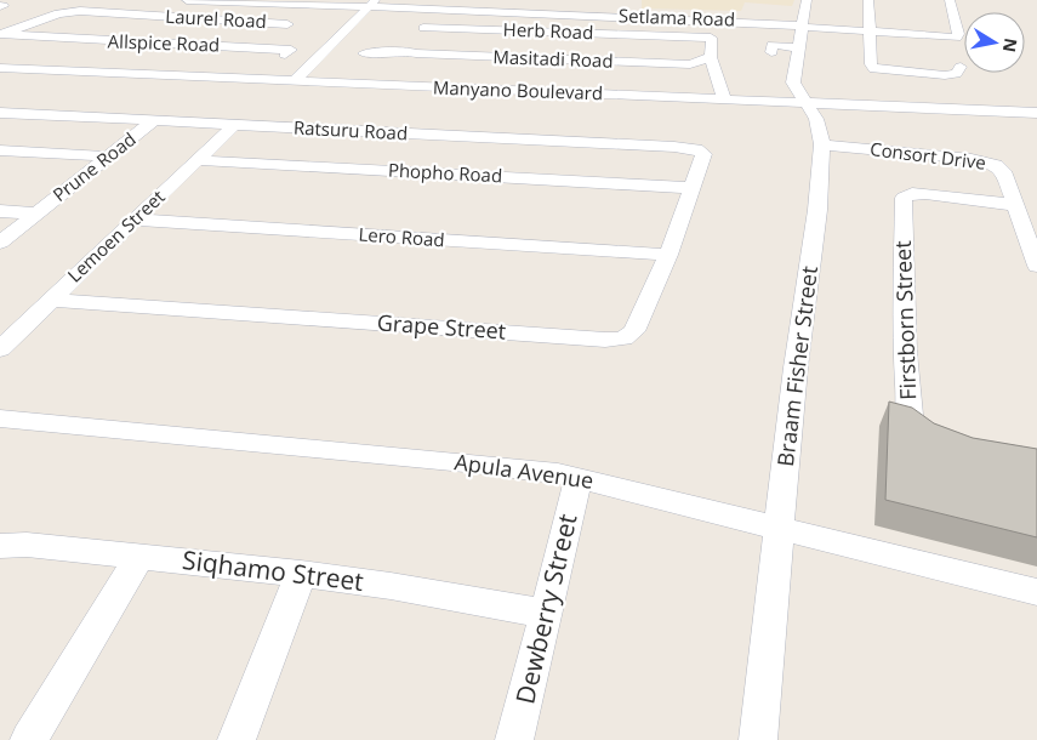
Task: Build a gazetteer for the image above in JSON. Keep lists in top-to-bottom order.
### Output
{
  "streets": {
    "street": [
      "Setlama Road",
      "Laurel Road",
      "Herb Road",
      "Allspice Road",
      "Masitadi Road",
      "Manyano Boulevard",
      "Ratsuru Road",
      "Consort Drive",
      "Prune Road",
      "Phopho Road",
      "Lemoen Street",
      "Lero Road",
      "Firstborn Street",
      "Grape Street",
      "Braam Fisher Street",
      "Apula Avenue",
      "Siqhamo Street",
      "Dewberry Street"
    ]
  },
  "crossings": [
    ["Setlama Road", "Braam Fisher Street"],
    ["Laurel Road", "Allspice Road"],
    ["Manyano Boulevard", "Braam Fisher Street"],
    ["Ratsuru Road", "Prune Road"],
    ["Ratsuru Road", "Lemoen Street"],
    ["Ratsuru Road", "Grape Street"],
    ["Consort Drive", "Firstborn Street"],
    ["Consort Drive", "Braam Fisher Street"],
    ["Phopho Road", "Lemoen Street"],
    ["Phopho Road", "Grape Street"],
    ["Lemoen Street", "Lero Road"],
    ["Lemoen Street", "Grape Street"],
    ["Lero Road", "Grape Street"],
    ["Braam Fisher Street", "Apula Avenue"],
    ["Apula Avenue", "Dewberry Street"],
    ["Siqhamo Street", "Dewberry Street"]
  ],
  "north": "right"
}
